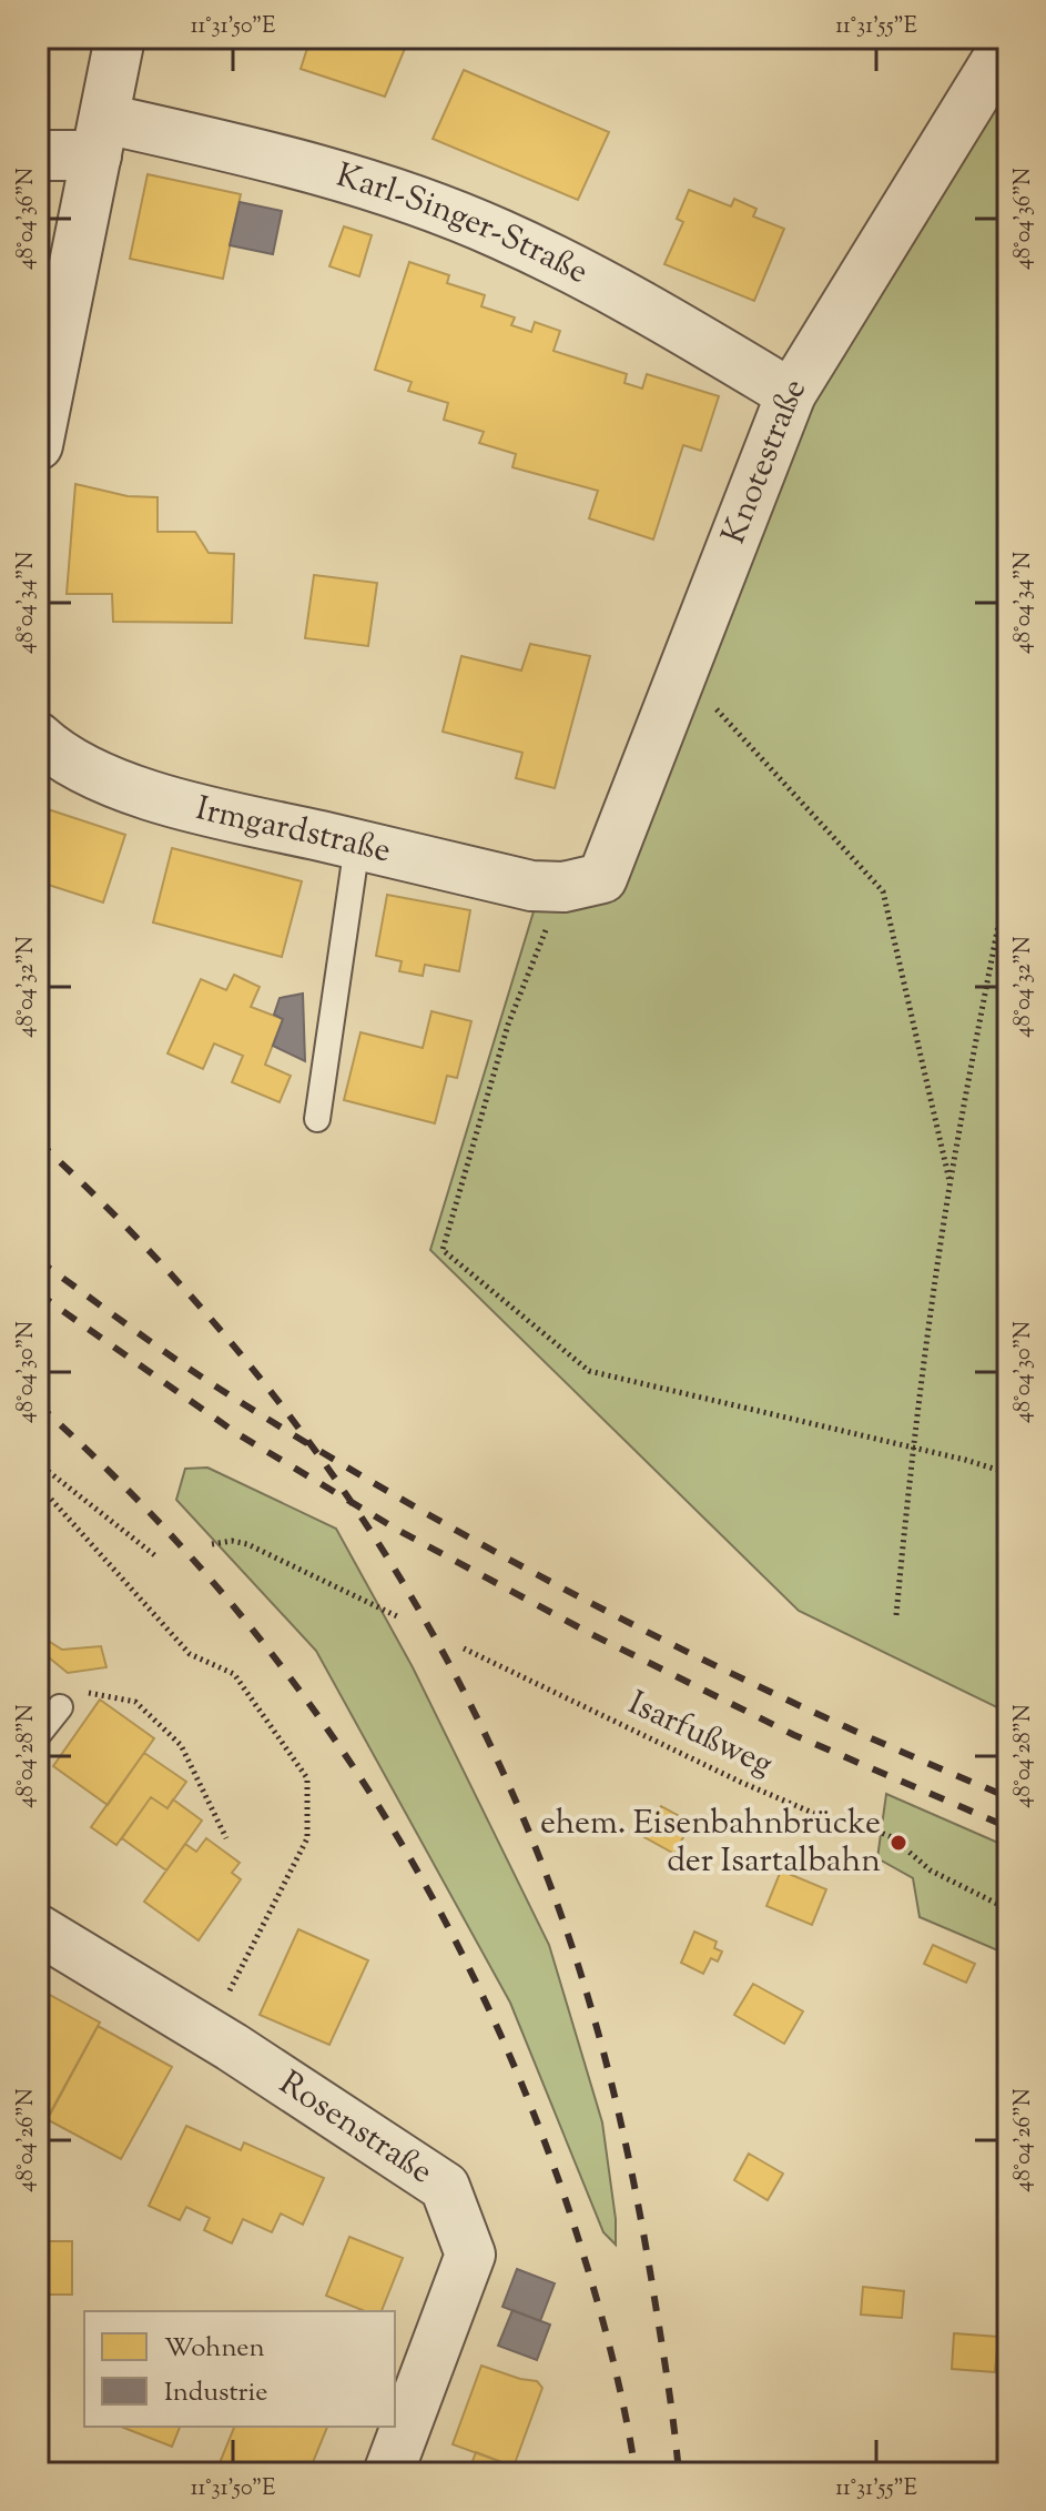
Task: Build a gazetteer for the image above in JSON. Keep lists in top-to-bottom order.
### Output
{
  "streets": {
    "street": [
      "Karl-Singer-Straße",
      "Knotestraße",
      "Irmgardstraße",
      "Rosenstraße"
    ],
    "path": ["Isarfußweg"]
  },
  "crossings": [
    ["Karl-Singer-Straße", "Knotestraße"],
    ["Knotestraße", "Irmgardstraße"]
  ],
  "places": ["ehem. Eisenbahnbrücke der Isartalbahn"],
  "legend": ["Wohnen", "Industrie"],
  "coordinates": [
    "11°31'50\"E",
    "11°31'55\"E",
    "48°04'36\"N",
    "48°04'34\"N",
    "48°04'32\"N",
    "48°04'30\"N",
    "48°04'28\"N",
    "48°04'26\"N"
  ]
}
